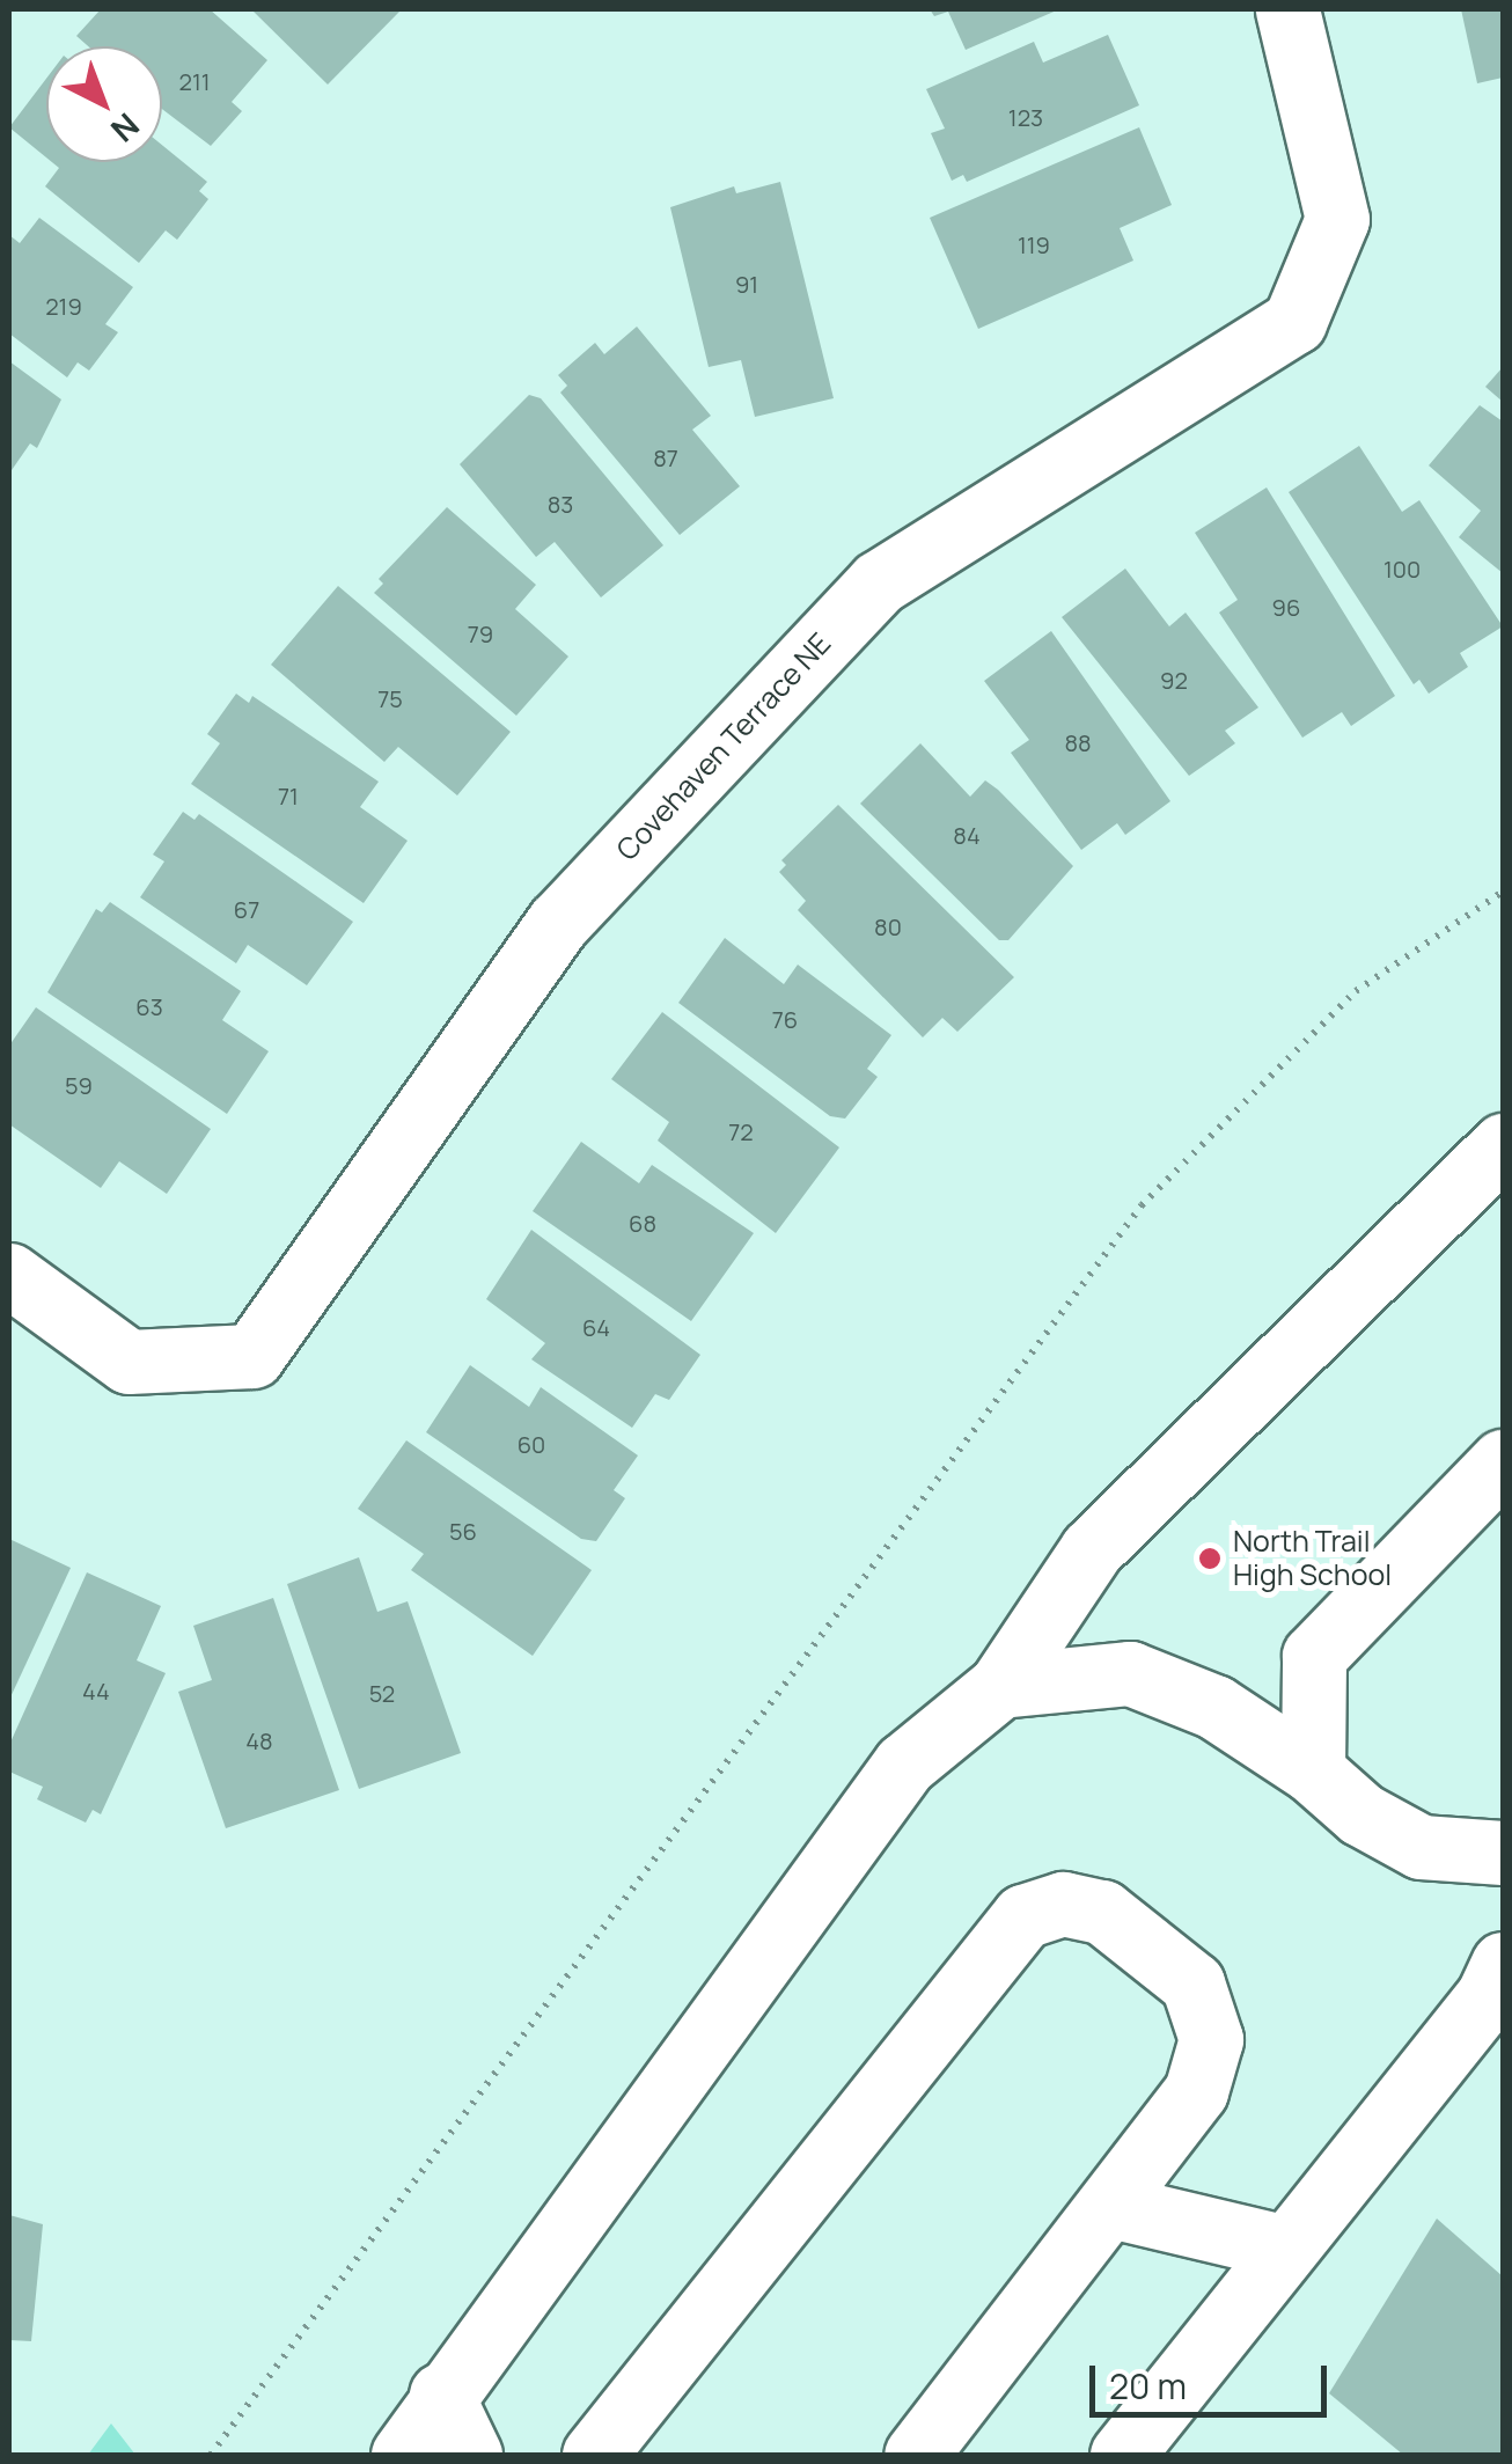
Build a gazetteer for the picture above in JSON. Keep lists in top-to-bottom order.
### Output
{
  "streets": {
    "street": ["Covehaven Terrace NE"]
  },
  "places": ["North Trail High School"],
  "house_numbers": [
    "211",
    "123",
    "119",
    "91",
    "219",
    "87",
    "83",
    "100",
    "96",
    "79",
    "92",
    "75",
    "88",
    "71",
    "84",
    "67",
    "80",
    "63",
    "76",
    "59",
    "72",
    "68",
    "64",
    "60",
    "56",
    "44",
    "52",
    "48"
  ],
  "scale_bar": "20 m",
  "north": "bottom right"
}
